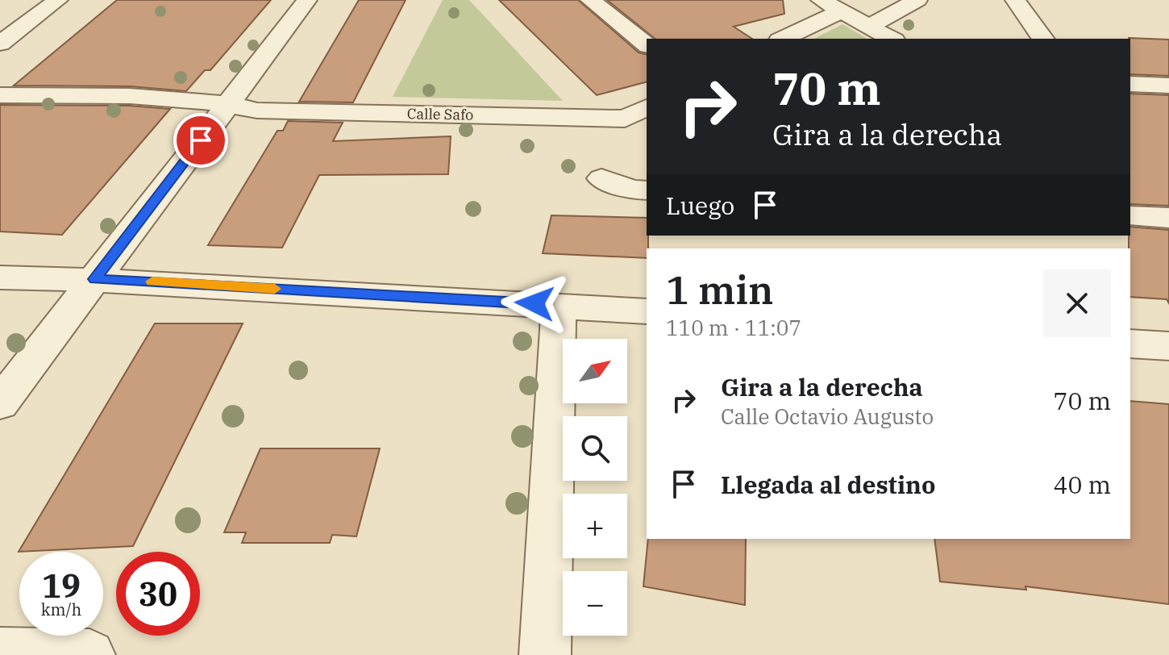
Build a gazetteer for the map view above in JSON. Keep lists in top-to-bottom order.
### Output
{
  "streets": {
    "street": ["Calle Safo"]
  },
  "north": "top right",
  "page": {
    "turn": ["70 m", "Gira a la derecha"],
    "then": "Luego",
    "heading": ["1 min", "110 m · 11:07"],
    "map_buttons": ["+", "−"],
    "list": [
      {
        "name": "Gira a la derecha",
        "note": "Calle Octavio Augusto",
        "value": "70 m"
      },
      {
        "name": "Llegada al destino",
        "value": "40 m"
      }
    ],
    "speed": "19 km/h",
    "limit": "30"
  }
}
